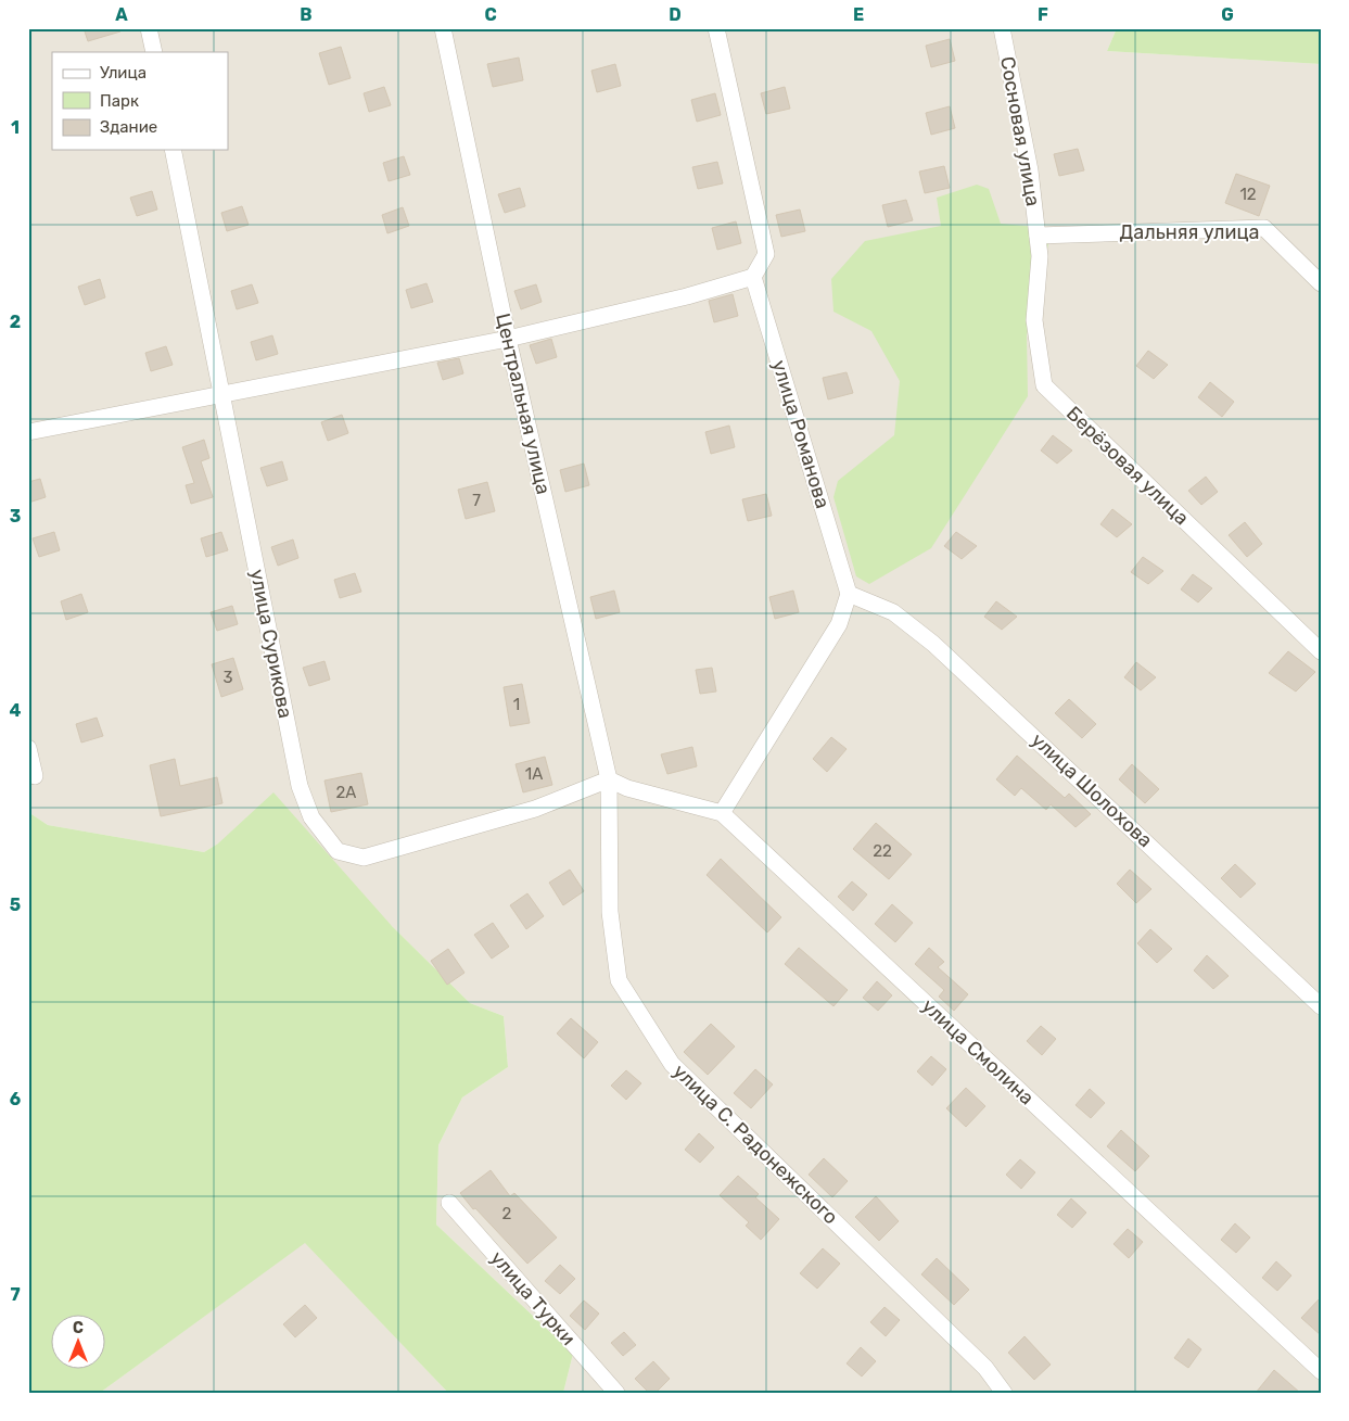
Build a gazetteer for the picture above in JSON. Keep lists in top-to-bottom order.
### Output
{
  "streets": {
    "street": [
      "Сосновая улица",
      "Дальняя улица",
      "Центральная улица",
      "улица Романова",
      "Берёзовая улица",
      "улица Сурикова",
      "улица Шолохова",
      "улица Смолина",
      "улица С. Радонежского",
      "улица Турки"
    ]
  },
  "crossings": [
    ["Сосновая улица", "Дальняя улица"],
    ["Сосновая улица", "Берёзовая улица"],
    ["Дальняя улица", "Берёзовая улица"],
    ["Центральная улица", "улица Сурикова"],
    ["Центральная улица", "улица Смолина"],
    ["Центральная улица", "улица С. Радонежского"],
    ["улица Романова", "улица Шолохова"],
    ["улица Сурикова", "улица Смолина"],
    ["улица Сурикова", "улица С. Радонежского"],
    ["улица Смолина", "улица С. Радонежского"]
  ],
  "house_numbers": [
    "12",
    "7",
    "3",
    "1",
    "1А",
    "2А",
    "22",
    "2"
  ],
  "legend": ["Улица", "Парк", "Здание"],
  "north": "top",
  "grid": {
    "columns": [
      "A",
      "B",
      "C",
      "D",
      "E",
      "F",
      "G"
    ],
    "rows": [
      "1",
      "2",
      "3",
      "4",
      "5",
      "6",
      "7"
    ]
  }
}
